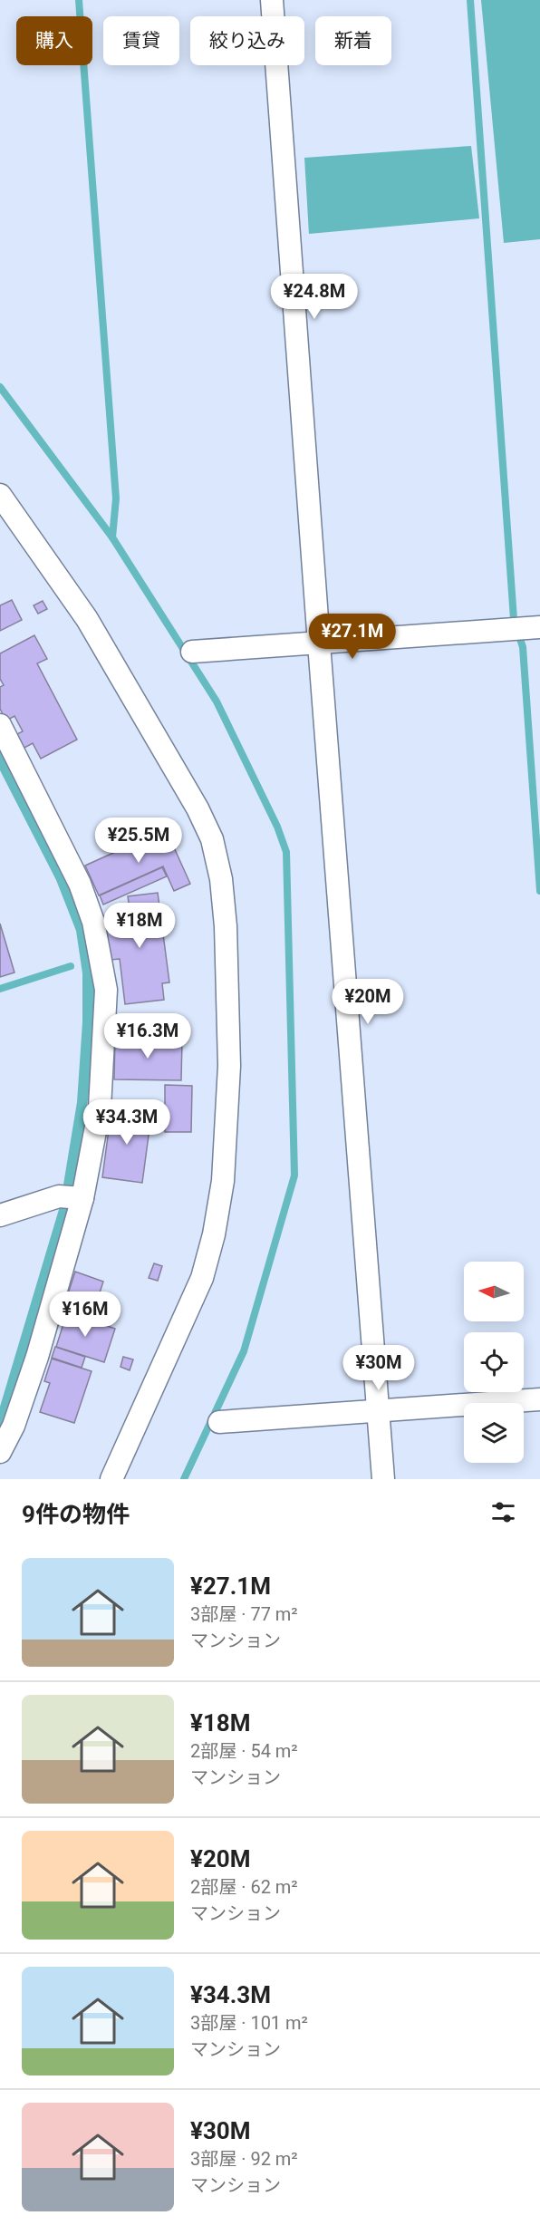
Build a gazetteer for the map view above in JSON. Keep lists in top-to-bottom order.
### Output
{
  "north": "left",
  "page": {
    "chip": [
      "購入",
      "賃貸",
      "絞り込み",
      "新着"
    ],
    "price": [
      "¥24.8M",
      "¥27.1M",
      "¥25.5M",
      "¥18M",
      "¥20M",
      "¥16.3M",
      "¥34.3M",
      "¥16M",
      "¥30M"
    ],
    "heading": "9件の物件",
    "list": [
      {
        "name": "¥27.1M",
        "note": "3部屋 · 77 m² · マンション"
      },
      {
        "name": "¥18M",
        "note": "2部屋 · 54 m² · マンション"
      },
      {
        "name": "¥20M",
        "note": "2部屋 · 62 m² · マンション"
      },
      {
        "name": "¥34.3M",
        "note": "3部屋 · 101 m² · マンション"
      },
      {
        "name": "¥30M",
        "note": "3部屋 · 92 m² · マンション"
      }
    ]
  }
}
